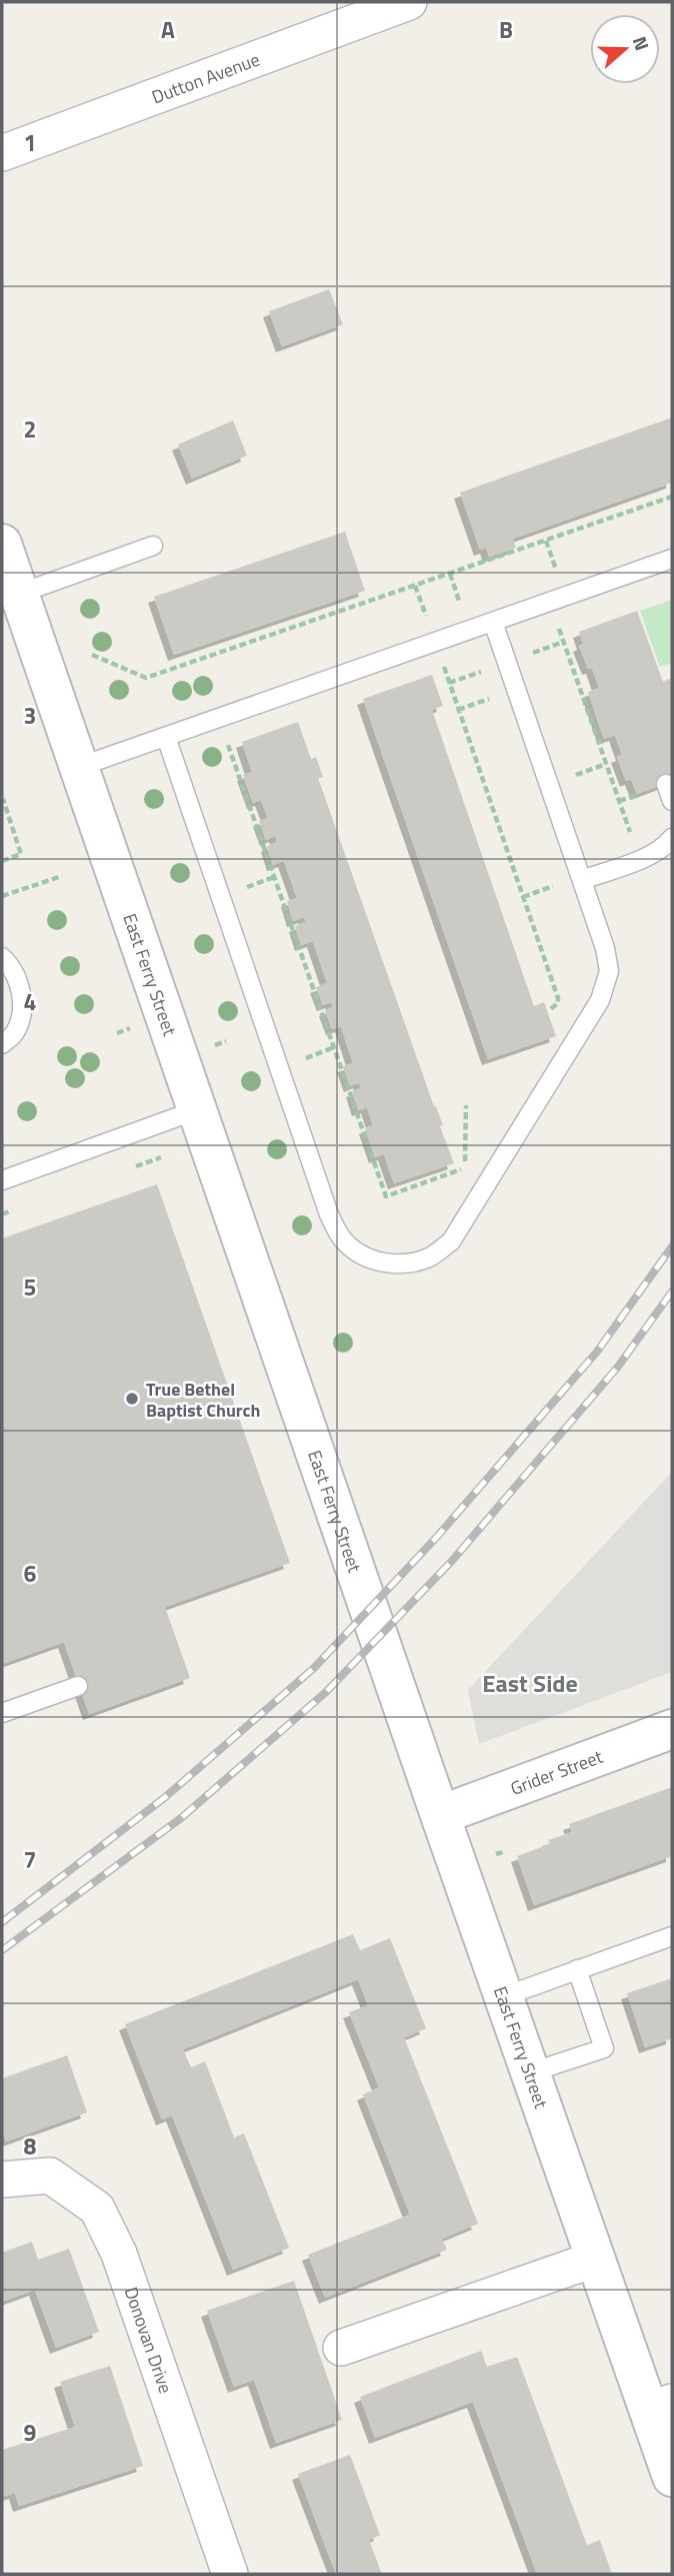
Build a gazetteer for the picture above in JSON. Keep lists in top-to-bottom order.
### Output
{
  "streets": {
    "street": [
      "Dutton Avenue",
      "East Ferry Street",
      "Grider Street",
      "Donovan Drive"
    ]
  },
  "crossings": [
    ["East Ferry Street", "Grider Street"]
  ],
  "districts": ["East Side"],
  "places": ["True Bethel Baptist Church"],
  "north": "right",
  "grid": {
    "columns": ["A", "B"],
    "rows": [
      "1",
      "2",
      "3",
      "4",
      "5",
      "6",
      "7",
      "8",
      "9"
    ]
  }
}
